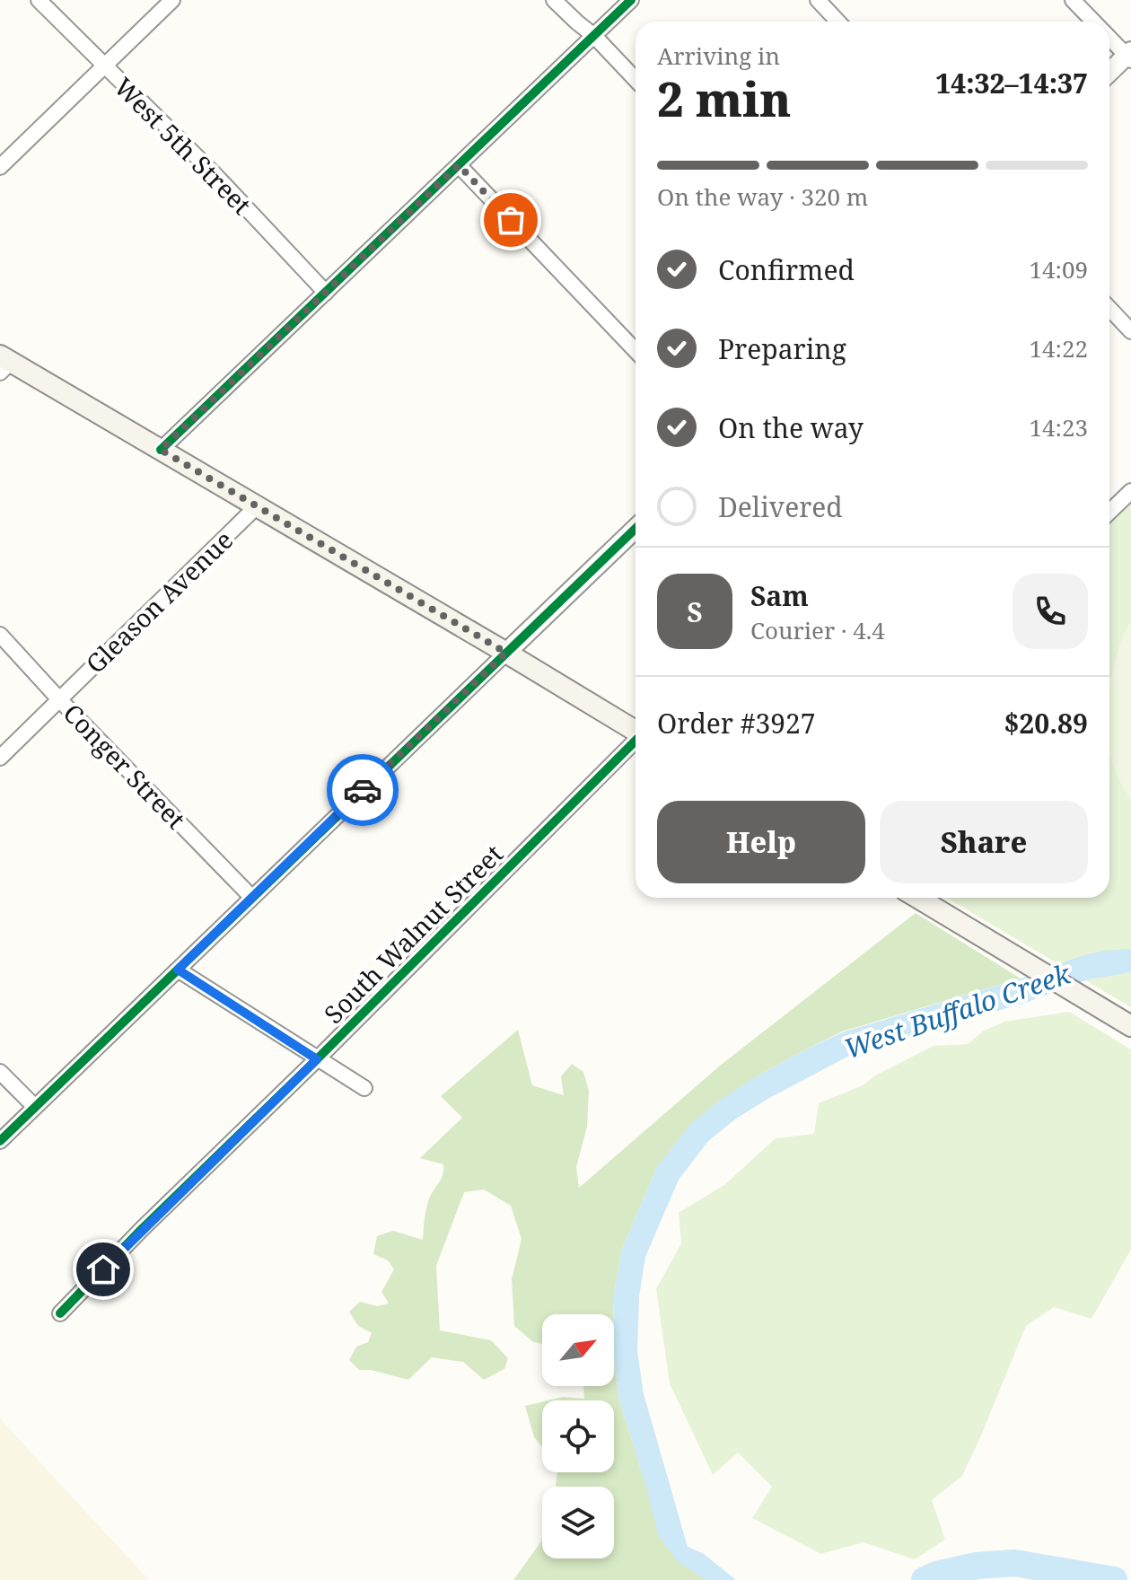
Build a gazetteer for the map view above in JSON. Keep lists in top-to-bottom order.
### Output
{
  "streets": {
    "street": [
      "West 5th Street",
      "Gleason Avenue",
      "Conger Street",
      "South Walnut Street"
    ]
  },
  "crossings": [
    ["Gleason Avenue", "Conger Street"]
  ],
  "water": ["West Buffalo Creek"],
  "north": "top right",
  "page": {
    "heading": ["2 min", "Arriving in", "14:32–14:37"],
    "panel": [
      "Sam",
      "Courier · 4.4",
      "Order #3927",
      "$20.89"
    ],
    "bar": "On the way · 320 m",
    "list": [
      ["Confirmed", "14:09"],
      ["Preparing", "14:22"],
      ["On the way", "14:23"],
      "Delivered"
    ],
    "round": "S",
    "buttons": ["Help", "Share"]
  }
}
